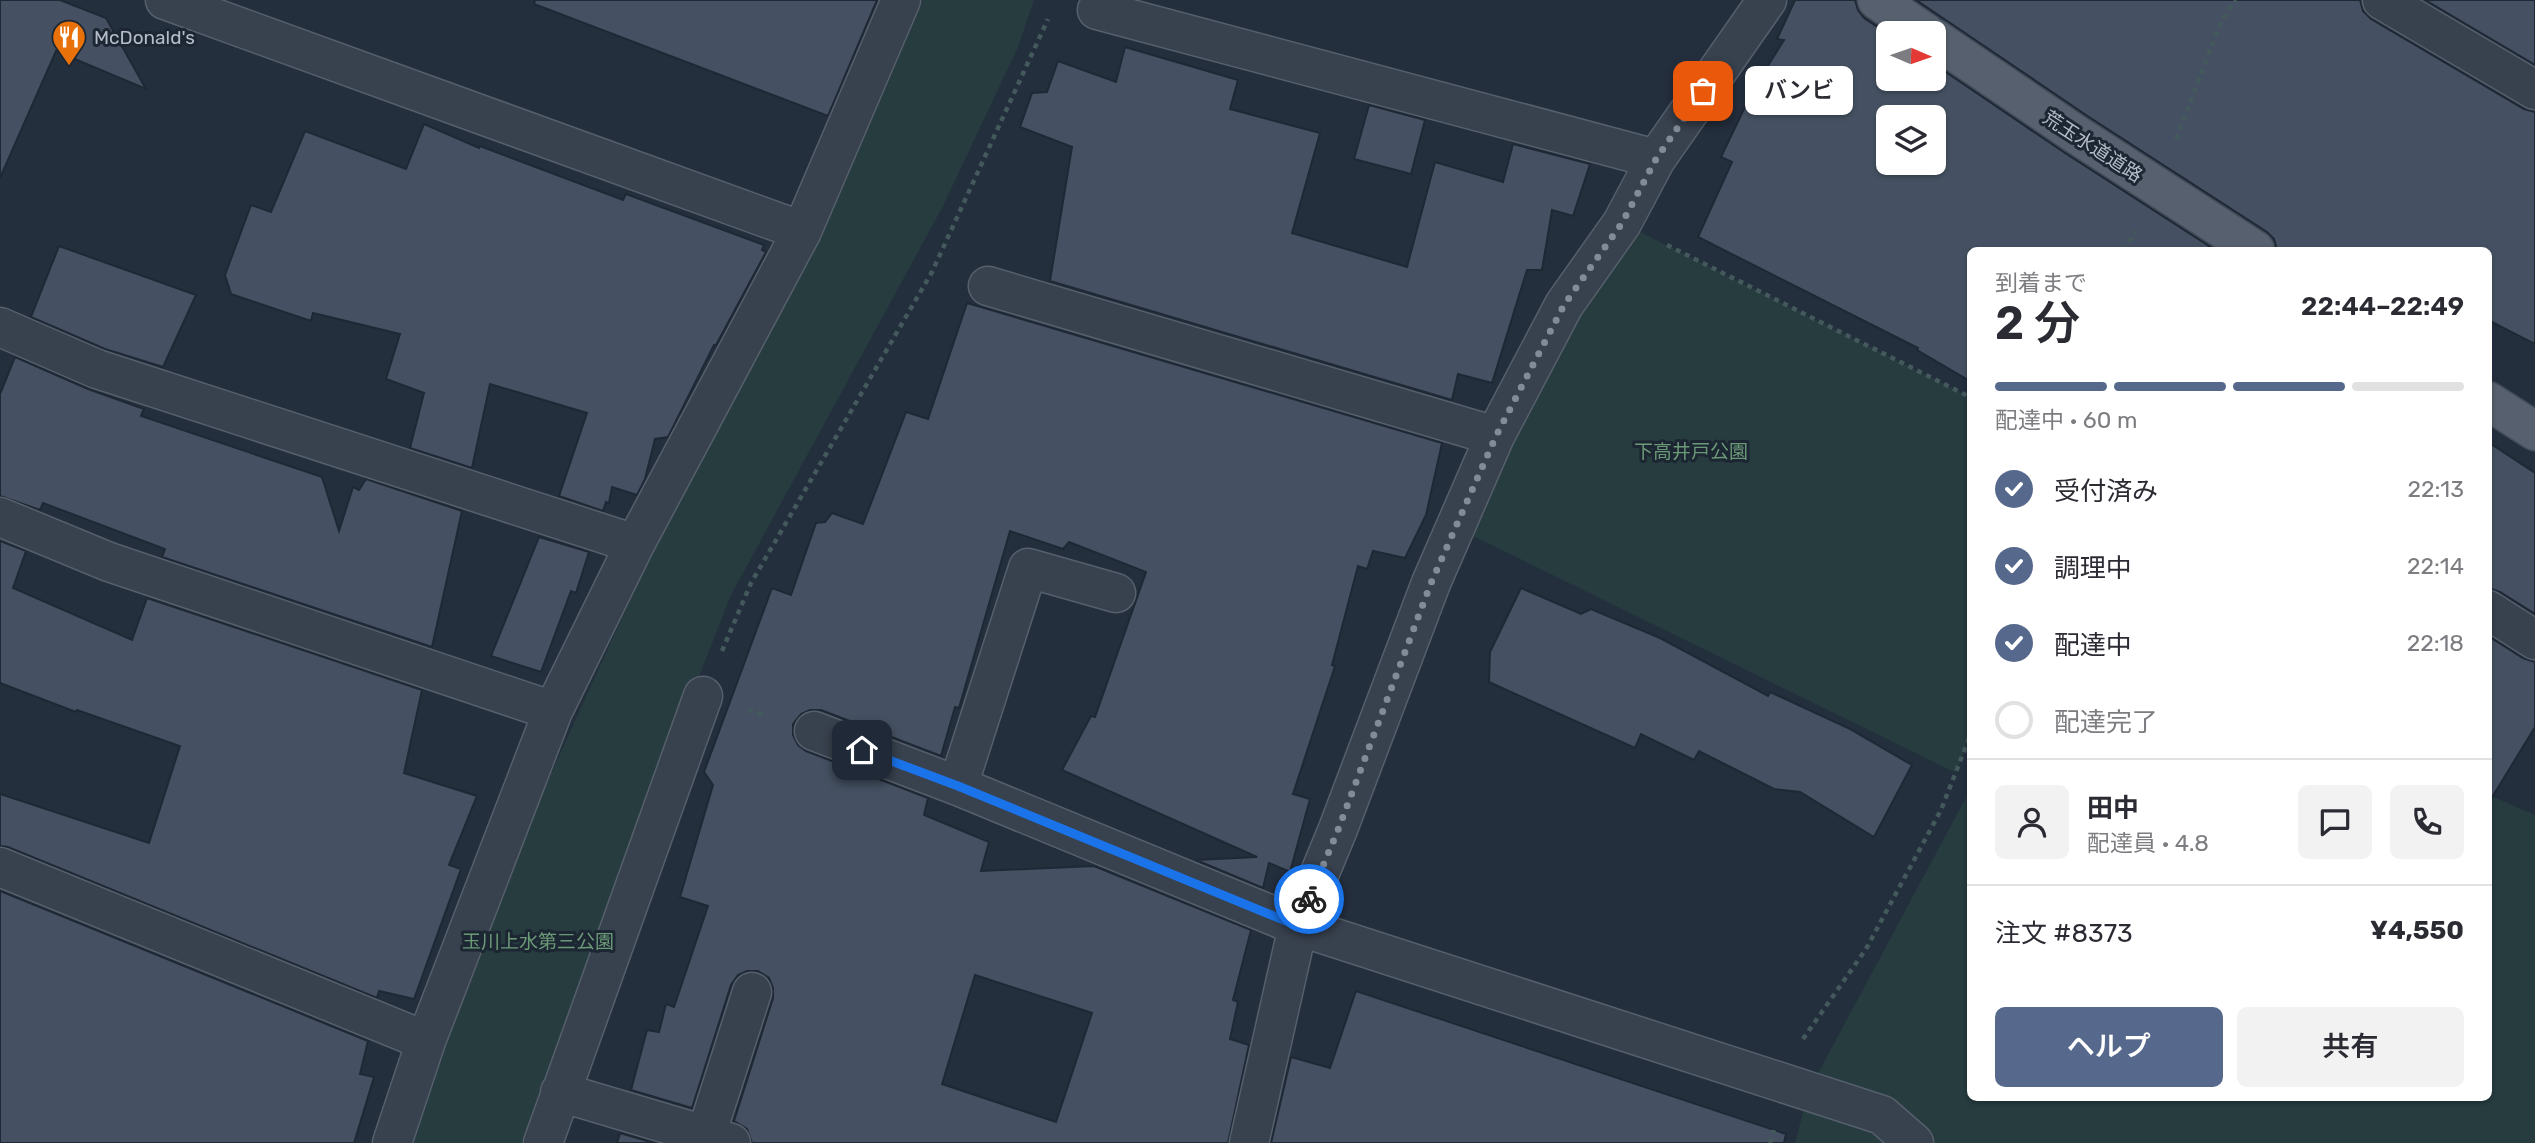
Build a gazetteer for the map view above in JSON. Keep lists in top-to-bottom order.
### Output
{
  "streets": {
    "main road": ["荒玉水道道路"]
  },
  "parks": ["下高井戸公園", "玉川上水第三公園"],
  "places": {
    "restaurant": ["McDonald's"],
    "other": ["バンビ"]
  },
  "north": "right",
  "page": {
    "bubble": "バンビ",
    "heading": ["2 分", "到着まで", "22:44–22:49"],
    "panel": [
      "田中",
      "配達員 · 4.8",
      "注文 #8373",
      "¥4,550"
    ],
    "bar": "配達中 · 60 m",
    "list": [
      ["受付済み", "22:13"],
      ["調理中", "22:14"],
      ["配達中", "22:18"],
      "配達完了"
    ],
    "buttons": ["ヘルプ", "共有"]
  }
}
